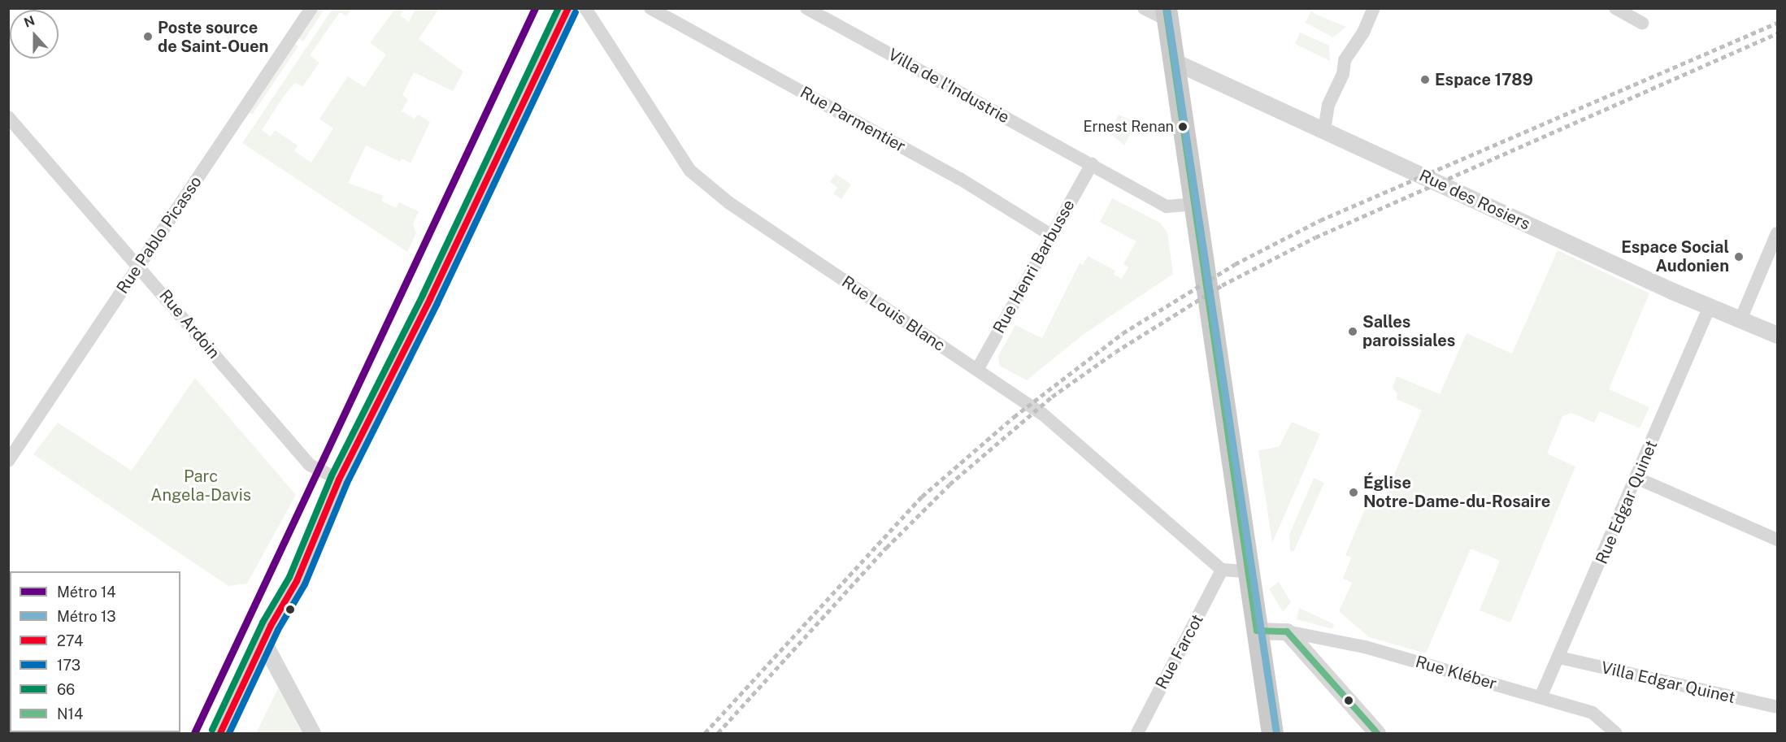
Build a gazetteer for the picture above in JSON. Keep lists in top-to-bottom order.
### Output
{
  "streets": {
    "street": [
      "Villa de l'Industrie",
      "Rue Parmentier",
      "Rue des Rosiers",
      "Rue Pablo Picasso",
      "Rue Henri Barbusse",
      "Rue Louis Blanc",
      "Rue Ardoin",
      "Rue Edgar Quinet",
      "Rue Farcot",
      "Rue Kléber",
      "Villa Edgar Quinet"
    ]
  },
  "crossings": [
    ["Villa de l'Industrie", "Rue Henri Barbusse"],
    ["Rue Parmentier", "Rue Henri Barbusse"],
    ["Rue des Rosiers", "Rue Edgar Quinet"],
    ["Rue Pablo Picasso", "Rue Ardoin"],
    ["Rue Henri Barbusse", "Rue Louis Blanc"],
    ["Rue Louis Blanc", "Rue Farcot"],
    ["Rue Edgar Quinet", "Rue Kléber"],
    ["Rue Edgar Quinet", "Villa Edgar Quinet"]
  ],
  "parks": ["Parc Angela-Davis"],
  "places": [
    "Poste source de Saint-Ouen",
    "Espace 1789",
    "Ernest Renan",
    "Espace Social Audonien",
    "Salles paroissiales",
    "Église Notre-Dame-du-Rosaire"
  ],
  "lines": [
    "metro line 14",
    "metro line 13",
    "transit line 274",
    "transit line 66",
    "transit line N14",
    "transit line 173"
  ],
  "legend": [
    "Métro 14",
    "Métro 13",
    "274",
    "173",
    "66",
    "N14"
  ],
  "north": "top"
}
